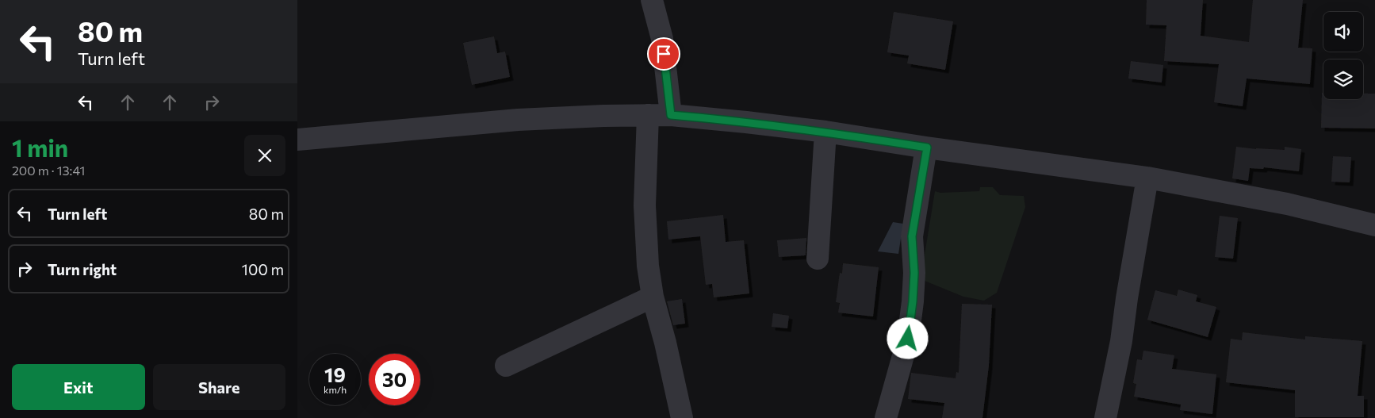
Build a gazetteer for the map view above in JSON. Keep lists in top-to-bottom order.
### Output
{
  "page": {
    "turn": ["80 m", "Turn left"],
    "heading": ["1 min", "200 m · 13:41"],
    "list": [
      {
        "name": "Turn left",
        "value": "80 m"
      },
      {
        "name": "Turn right",
        "value": "100 m"
      }
    ],
    "speed": "19 km/h",
    "limit": "30",
    "buttons": ["Exit", "Share"]
  }
}
